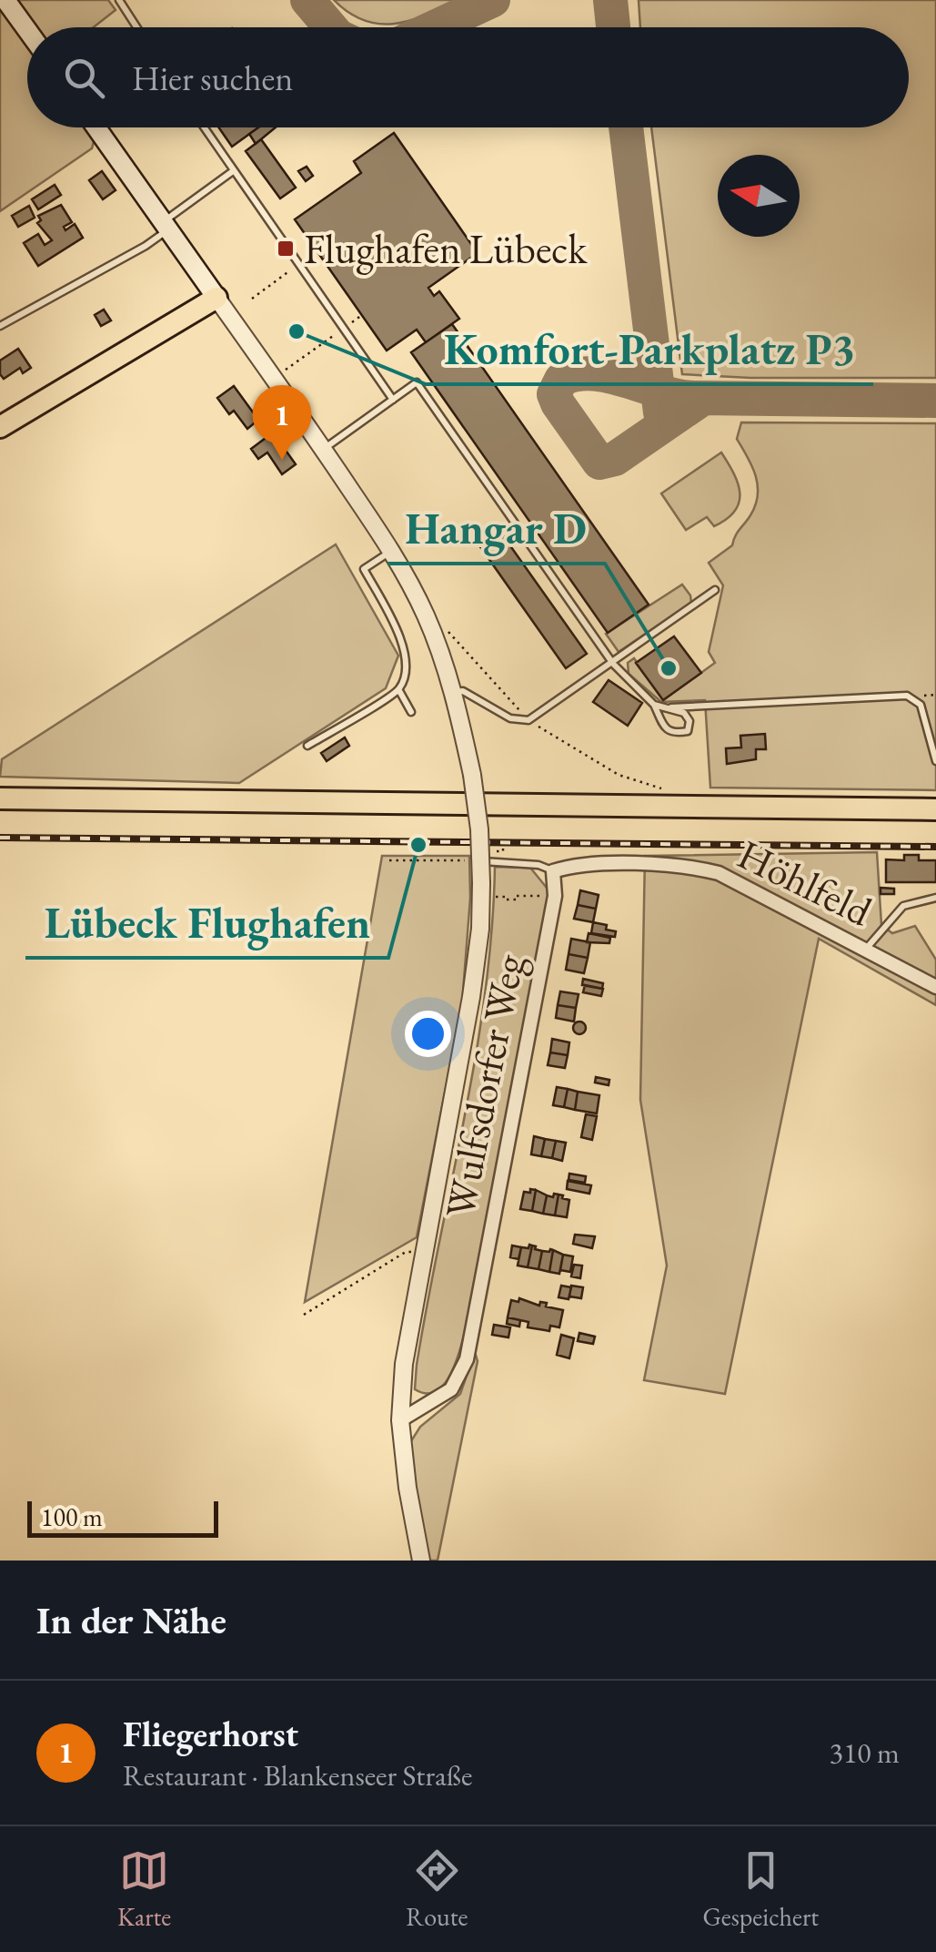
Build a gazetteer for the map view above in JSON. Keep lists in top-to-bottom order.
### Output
{
  "streets": {
    "street": ["Höhlfeld", "Wulfsdorfer Weg"]
  },
  "crossings": [
    ["Höhlfeld", "Wulfsdorfer Weg"]
  ],
  "places": {
    "transit": ["Flughafen Lübeck"],
    "other": ["Komfort-Parkplatz P3", "Hangar D", "Lübeck Flughafen"]
  },
  "scale_bar": "100 m",
  "north": "left",
  "page": {
    "search": "Hier suchen",
    "pins": "1",
    "scale": "100 m",
    "heading": "In der Nähe",
    "list": [
      {
        "mark": "1",
        "name": "Fliegerhorst",
        "note": "Restaurant · Blankenseer Straße",
        "value": "310 m"
      }
    ],
    "nav": ["Karte", "Route", "Gespeichert"]
  }
}
